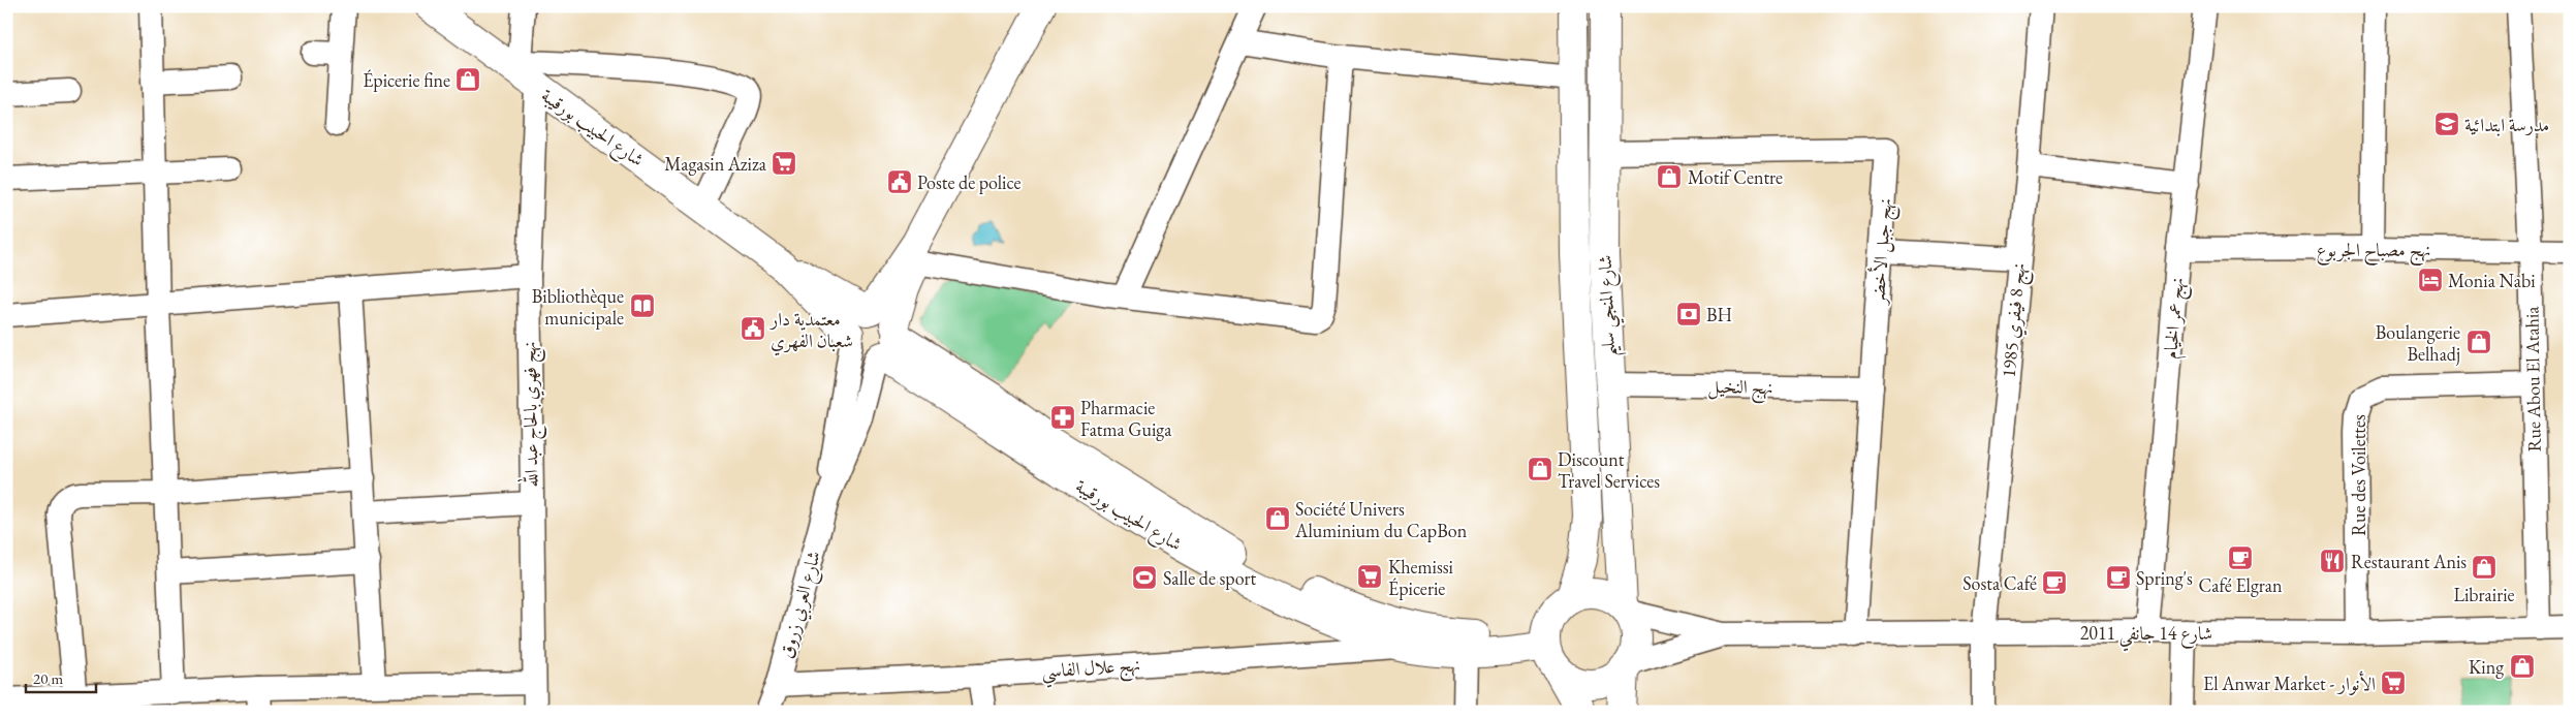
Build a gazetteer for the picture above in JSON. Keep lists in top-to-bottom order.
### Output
{
  "streets": {
    "main road": ["شارع الحبيب بورقيبة", "شارع المنجي سليم"],
    "street": [
      "نهج مصباح الجربوع",
      "نهج جبل الأخضر",
      "نهج عمر الخيام",
      "نهج 8 فيفري 1985",
      "Rue Abou El Atahia",
      "نهج النخيل",
      "نهج فهري بالحاج عبد الله",
      "Rue des Voilettes",
      "شارع العربي زروق",
      "شارع 14 جانفي 2011",
      "نهج علال الفاسي"
    ]
  },
  "crossings": [
    ["شارع الحبيب بورقيبة", "شارع المنجي سليم"],
    ["شارع الحبيب بورقيبة", "نهج فهري بالحاج عبد الله"],
    ["شارع الحبيب بورقيبة", "شارع العربي زروق"],
    ["شارع الحبيب بورقيبة", "نهج علال الفاسي"],
    ["نهج مصباح الجربوع", "نهج عمر الخيام"],
    ["نهج مصباح الجربوع", "Rue Abou El Atahia"],
    ["نهج جبل الأخضر", "شارع المنجي سليم"],
    ["نهج جبل الأخضر", "نهج النخيل"],
    ["نهج جبل الأخضر", "شارع 14 جانفي 2011"],
    ["شارع المنجي سليم", "نهج النخيل"],
    ["نهج عمر الخيام", "شارع 14 جانفي 2011"],
    ["نهج 8 فيفري 1985", "شارع 14 جانفي 2011"],
    ["Rue Abou El Atahia", "Rue des Voilettes"],
    ["Rue Abou El Atahia", "شارع 14 جانفي 2011"],
    ["Rue des Voilettes", "شارع 14 جانفي 2011"],
    ["شارع العربي زروق", "نهج علال الفاسي"]
  ],
  "places": {
    "shop": [
      "Épicerie fine",
      "Motif Centre",
      "Boulangerie Belhadj",
      "Discount Travel Services",
      "Société Univers Aluminium du CapBon",
      "Librairie",
      "King"
    ],
    "school or university": ["مدرسة ابتدائية"],
    "supermarket": ["Magasin Aziza", "Khemissi Épicerie", "El Anwar Market - الأنوار"],
    "public building": ["Poste de police", "معتمدية دار شعبان الفهري"],
    "hotel": ["Monia Nabi"],
    "library": ["Bibliothèque municipale"],
    "bank": ["BH"],
    "pharmacy": ["Pharmacie Fatma Guiga"],
    "cafe": ["Café Elgran", "Spring's", "Sosta Café"],
    "restaurant": ["Restaurant Anis"],
    "sports": ["Salle de sport"]
  },
  "scale_bar": "20 m"
}
